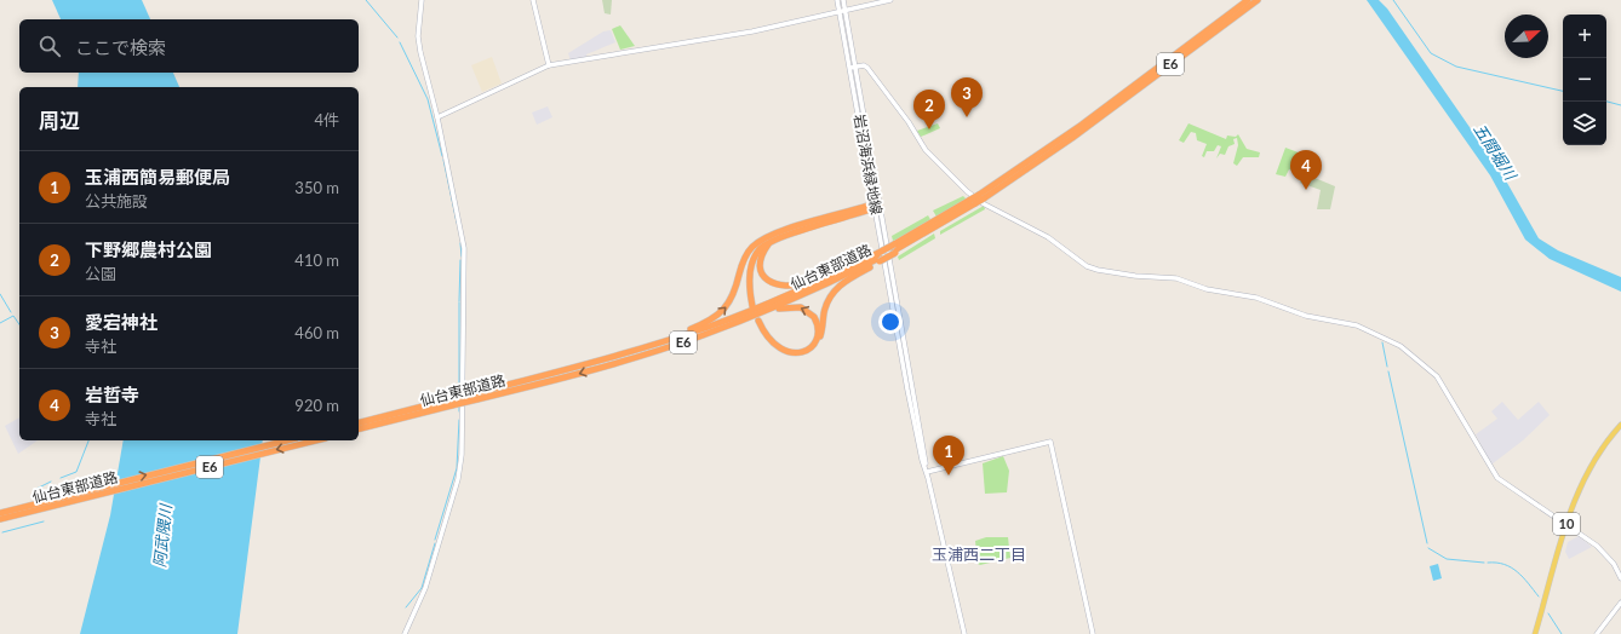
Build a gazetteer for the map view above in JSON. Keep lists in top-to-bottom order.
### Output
{
  "streets": {
    "highway": ["E6", "仙台東部道路"],
    "main road": ["10"],
    "street": ["岩沼海浜緑地線"]
  },
  "districts": ["玉浦西二丁目"],
  "water": ["五間堀川", "阿武隈川"],
  "north": "top right",
  "page": {
    "map_buttons": ["+", "−"],
    "search": "ここで検索",
    "pins": [
      "3",
      "2",
      "4",
      "1"
    ],
    "heading": ["周辺", "4件"],
    "list": [
      {
        "mark": "1",
        "name": "玉浦西簡易郵便局",
        "note": "公共施設",
        "value": "350 m"
      },
      {
        "mark": "2",
        "name": "下野郷農村公園",
        "note": "公園",
        "value": "410 m"
      },
      {
        "mark": "3",
        "name": "愛宕神社",
        "note": "寺社",
        "value": "460 m"
      },
      {
        "mark": "4",
        "name": "岩哲寺",
        "note": "寺社",
        "value": "920 m"
      }
    ]
  }
}
